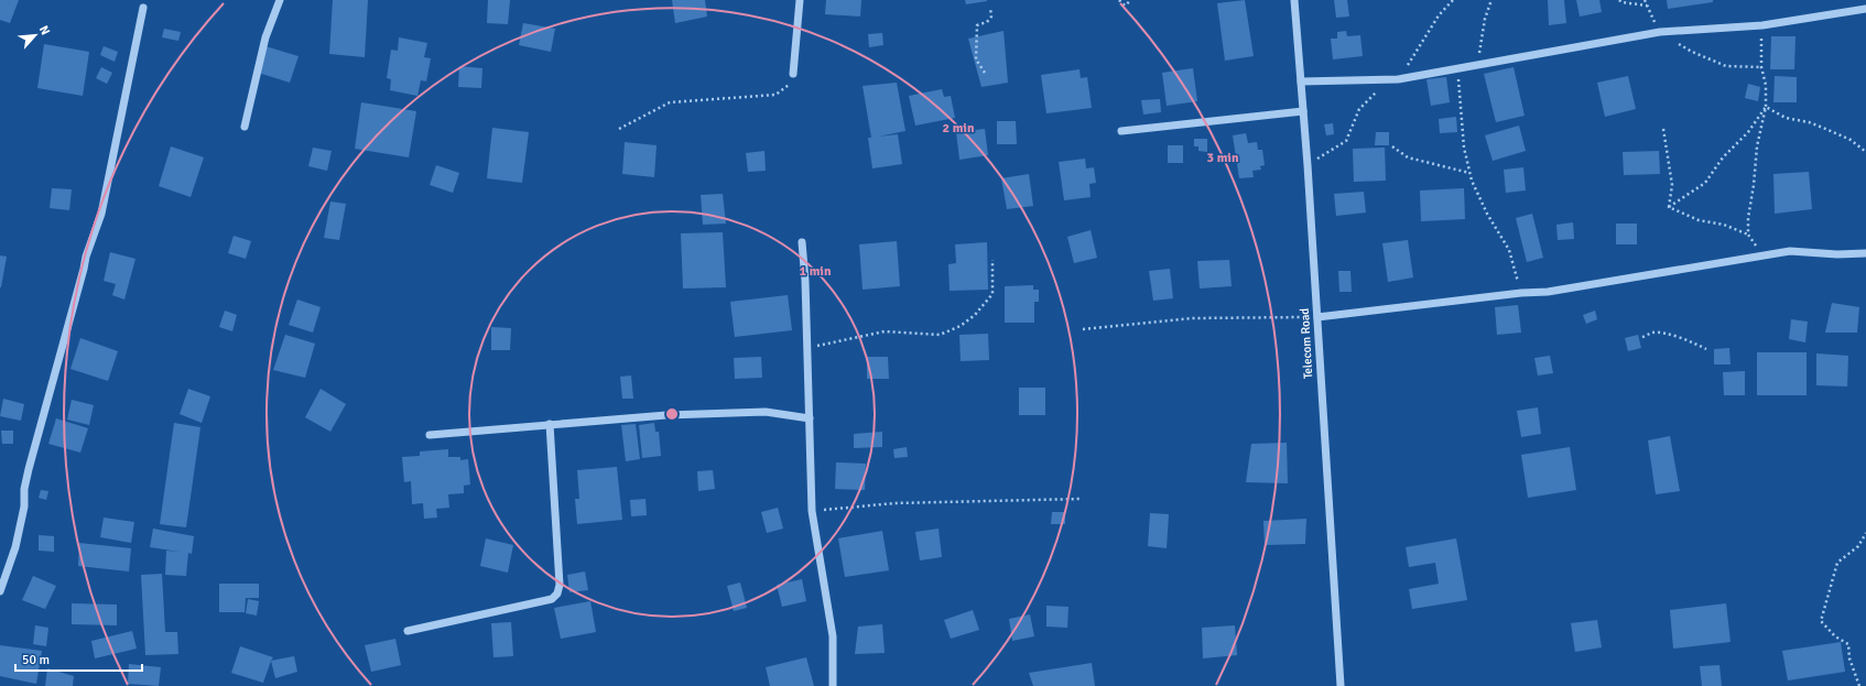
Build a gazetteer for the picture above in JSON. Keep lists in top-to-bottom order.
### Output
{
  "streets": {
    "street": ["Telecom Road"]
  },
  "scale_bar": "50 m",
  "north": "top right",
  "rings": ["2 min", "3 min", "1 min"]
}
